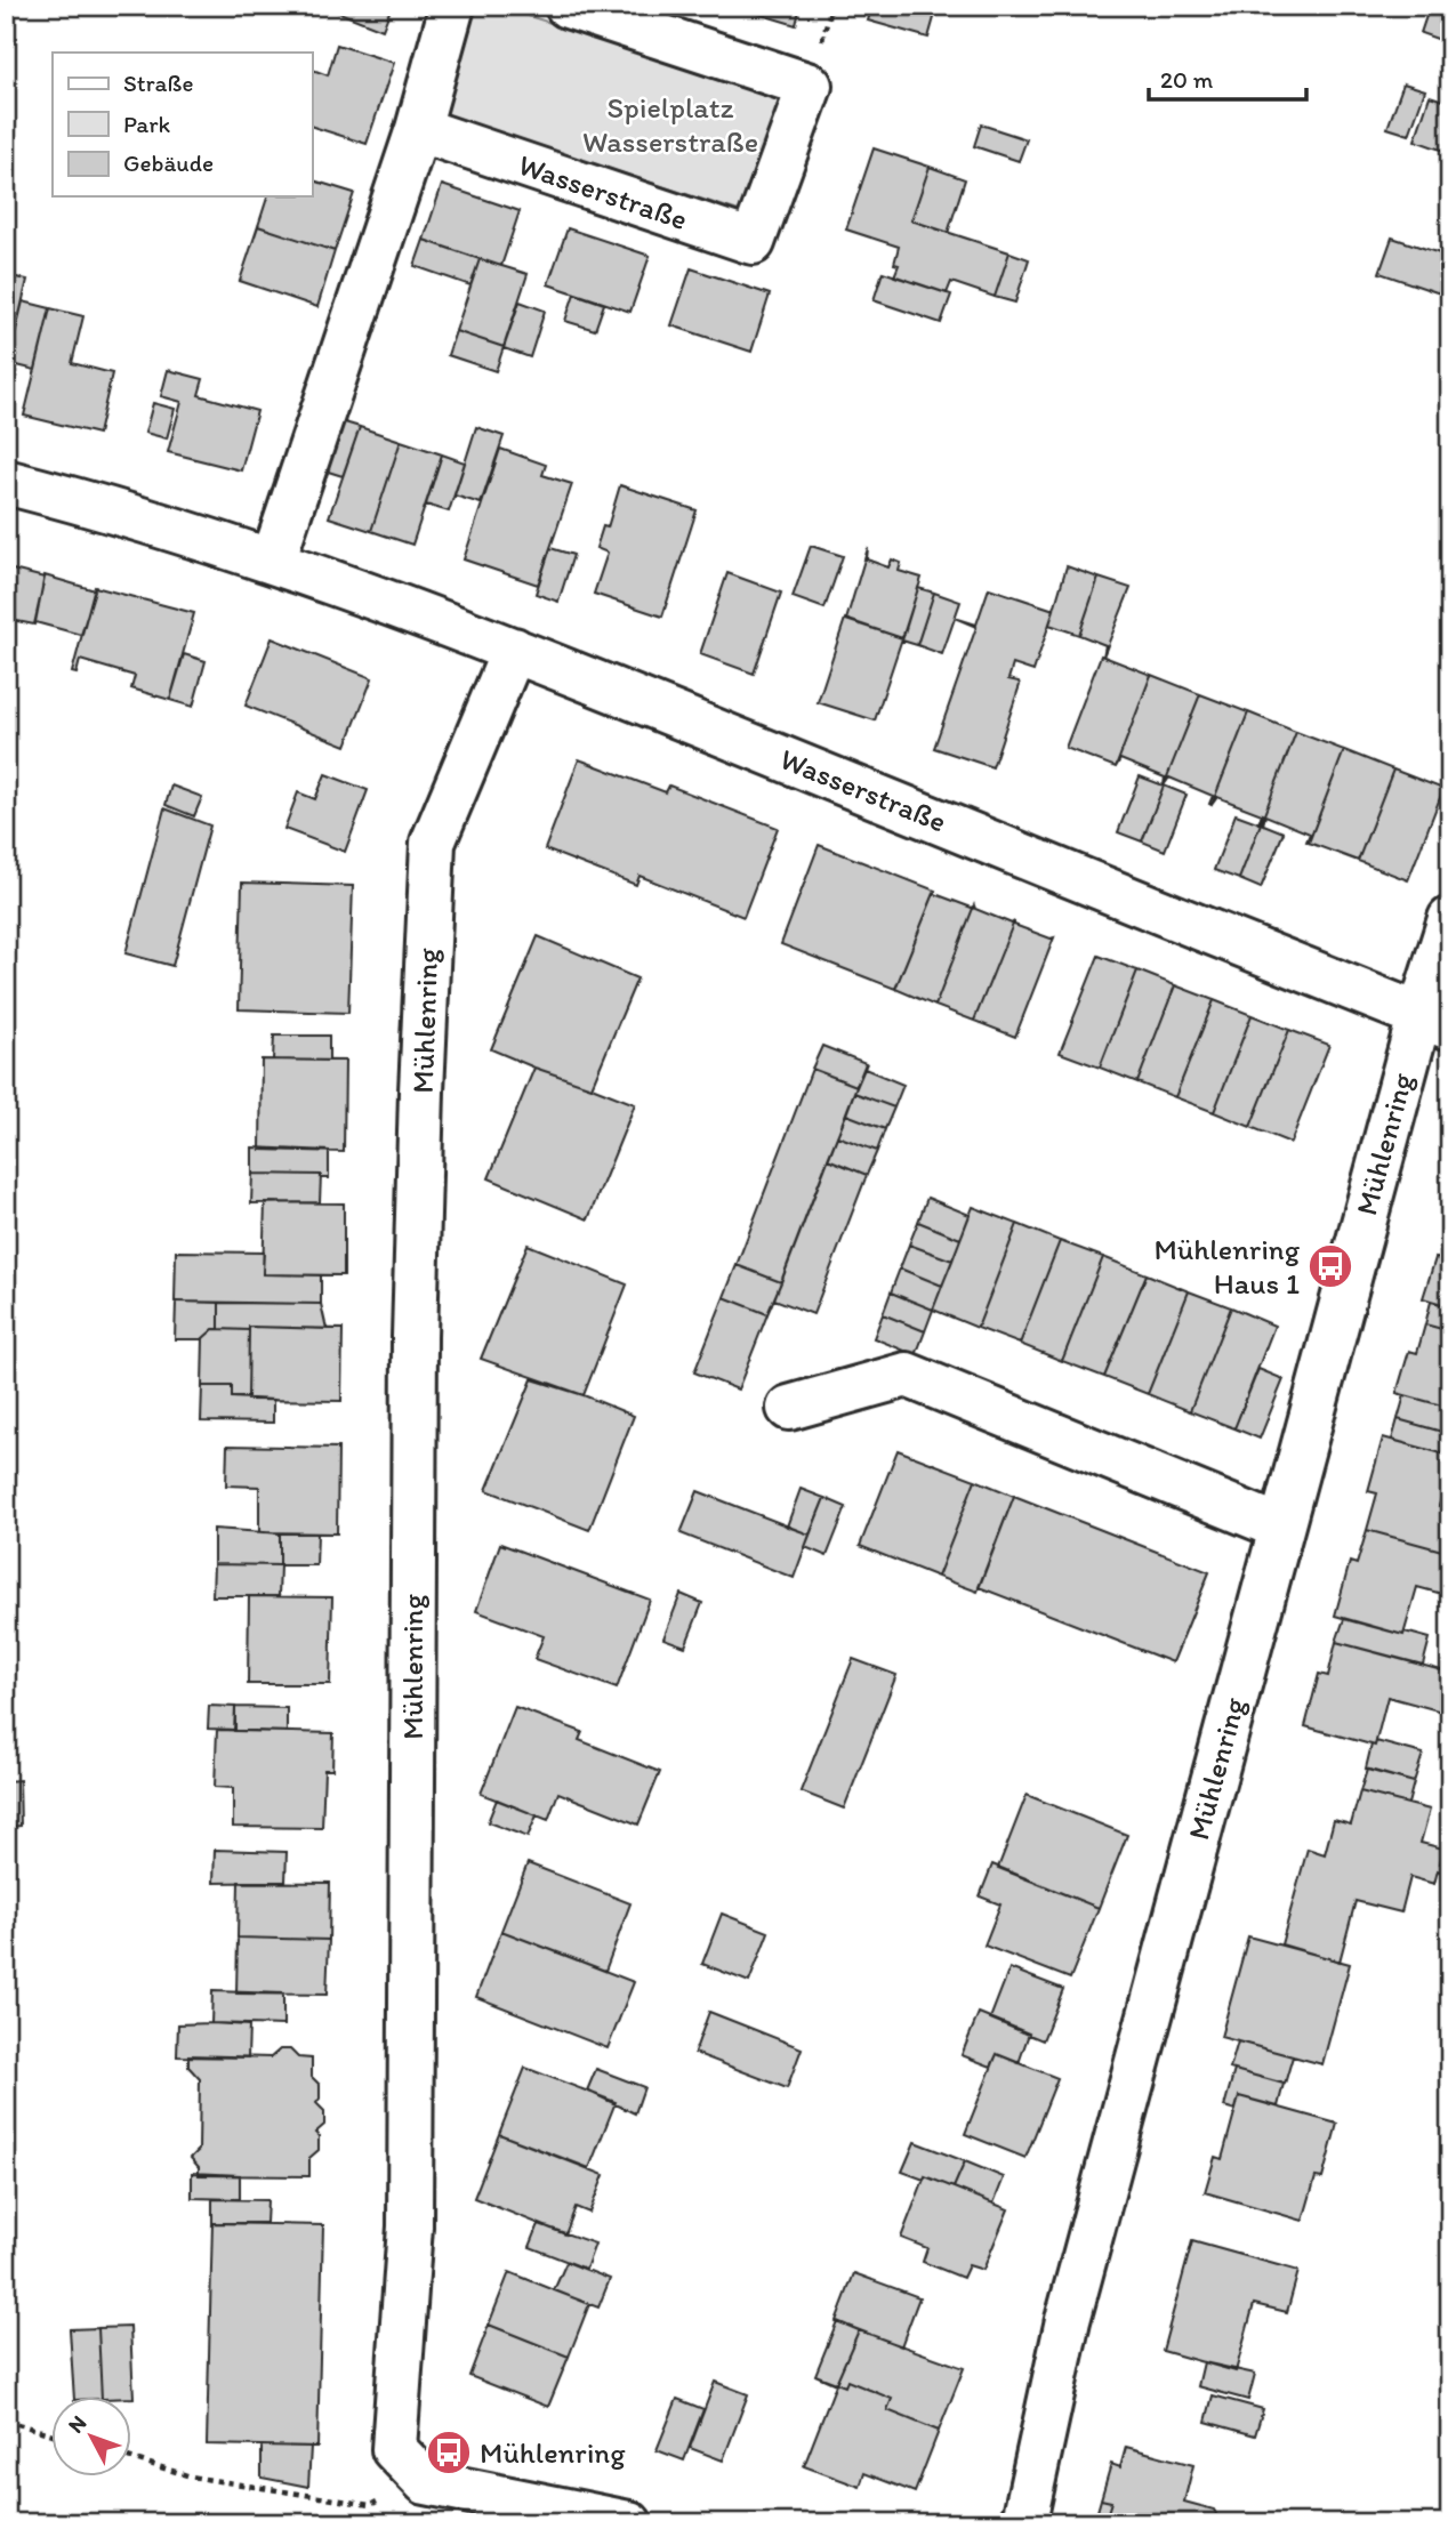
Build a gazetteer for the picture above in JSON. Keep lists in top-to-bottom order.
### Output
{
  "streets": {
    "street": ["Wasserstraße", "Mühlenring"]
  },
  "crossings": [
    ["Wasserstraße", "Mühlenring"]
  ],
  "parks": ["Spielplatz Wasserstraße"],
  "places": {
    "bus stop": ["Mühlenring Haus 1", "Mühlenring"]
  },
  "legend": ["Straße", "Park", "Gebäude"],
  "scale_bar": "20 m",
  "north": "top left"
}
